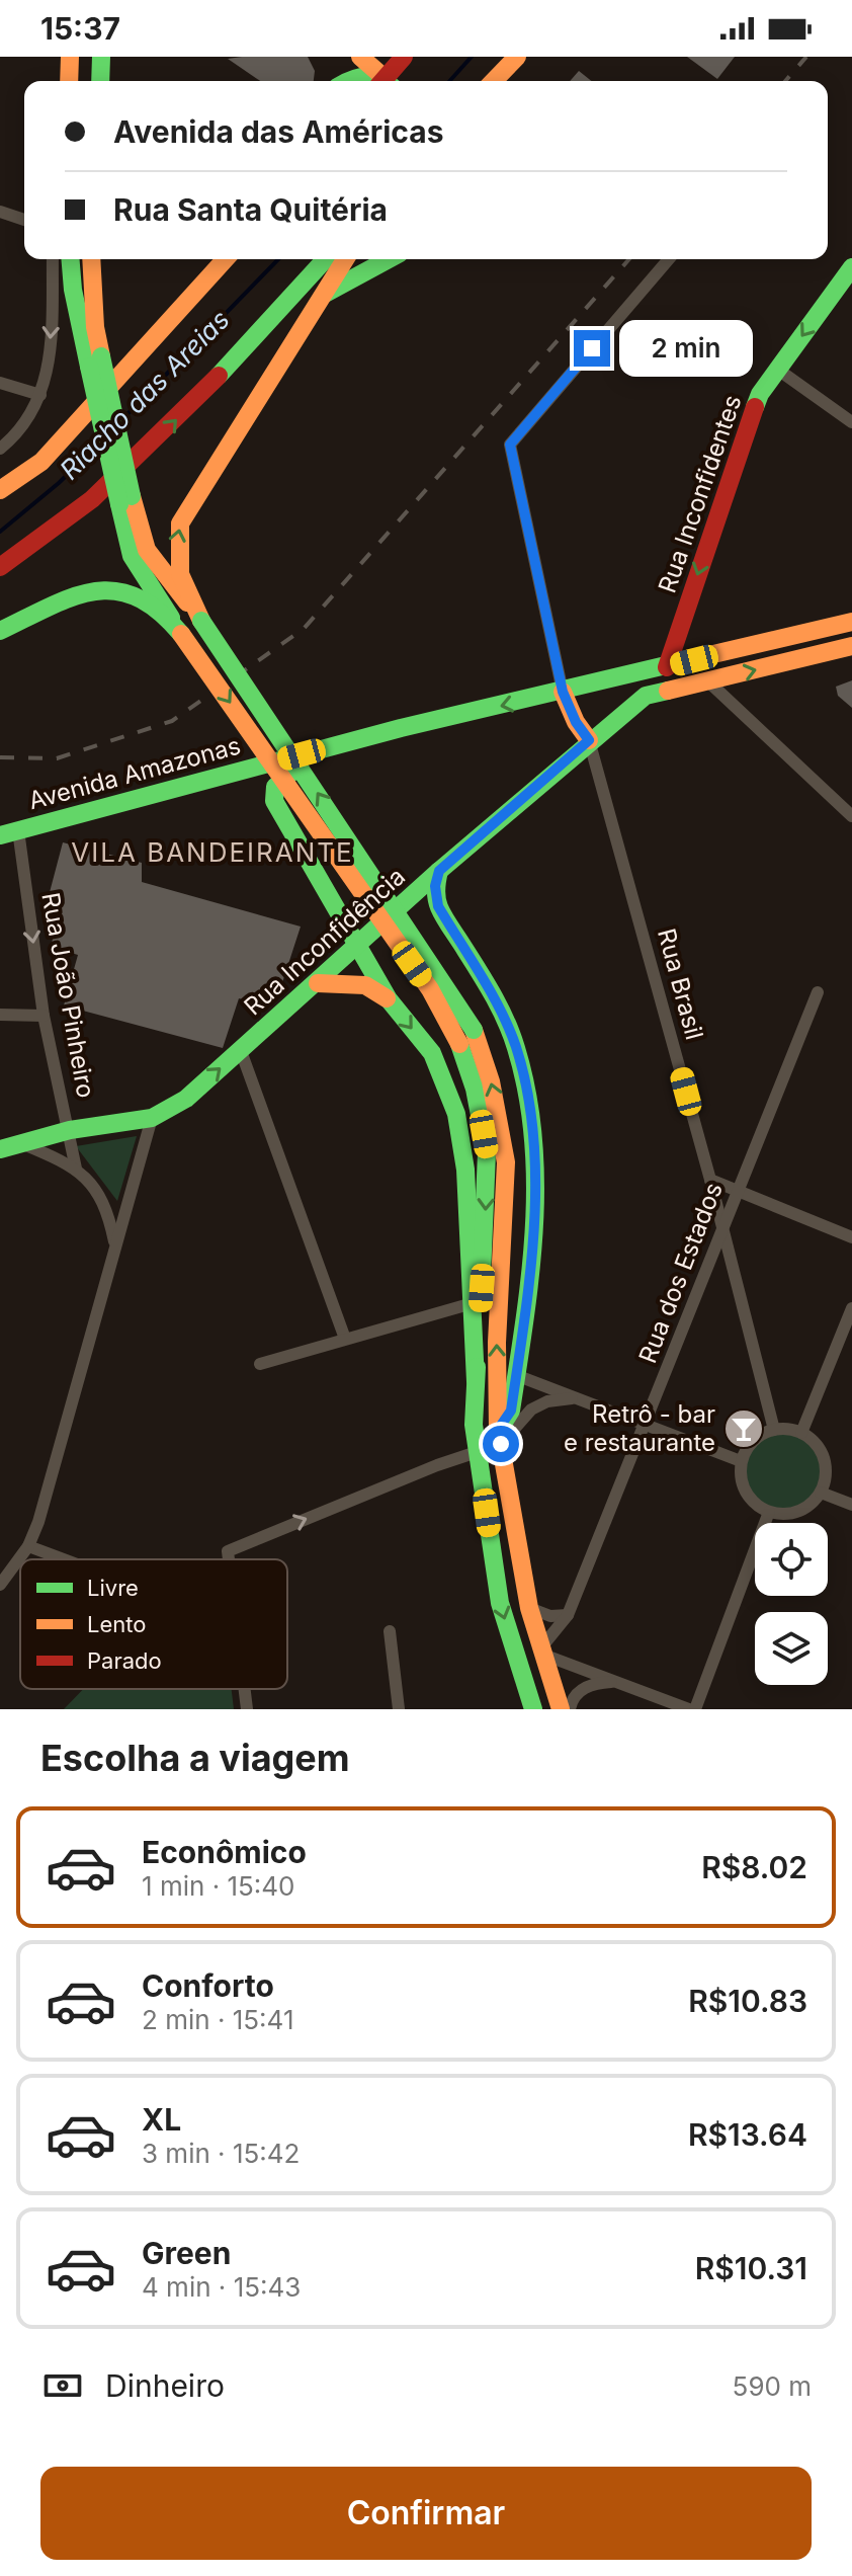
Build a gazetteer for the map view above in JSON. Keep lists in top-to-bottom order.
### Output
{
  "streets": {
    "main road": ["Rua Inconfidentes", "Avenida Amazonas", "Rua Inconfidência"],
    "street": ["Rua Brasil", "Rua João Pinheiro", "Rua dos Estados"]
  },
  "crossings": [
    ["Rua Inconfidentes", "Avenida Amazonas"],
    ["Avenida Amazonas", "Rua João Pinheiro"],
    ["Rua Inconfidência", "Rua Brasil"],
    ["Rua Inconfidência", "Rua João Pinheiro"],
    ["Rua Brasil", "Rua dos Estados"]
  ],
  "one_way": ["Rua Inconfidentes", "Rua João Pinheiro"],
  "districts": ["VILA BANDEIRANTE"],
  "water": ["Riacho das Areias"],
  "places": {
    "bar": ["Retrô - bar e restaurante"]
  },
  "legend": ["Livre", "Lento", "Parado"],
  "page": {
    "status": "15:37",
    "banner": ["Avenida das Américas", "Rua Santa Quitéria"],
    "bubble": "2 min",
    "heading": "Escolha a viagem",
    "list": [
      {
        "name": "Econômico",
        "note": "1 min · 15:40",
        "value": "R$8.02"
      },
      {
        "name": "Conforto",
        "note": "2 min · 15:41",
        "value": "R$10.83"
      },
      {
        "name": "XL",
        "note": "3 min · 15:42",
        "value": "R$13.64"
      },
      {
        "name": "Green",
        "note": "4 min · 15:43",
        "value": "R$10.31"
      }
    ],
    "pay": ["Dinheiro", "590 m"],
    "buttons": "Confirmar"
  }
}
